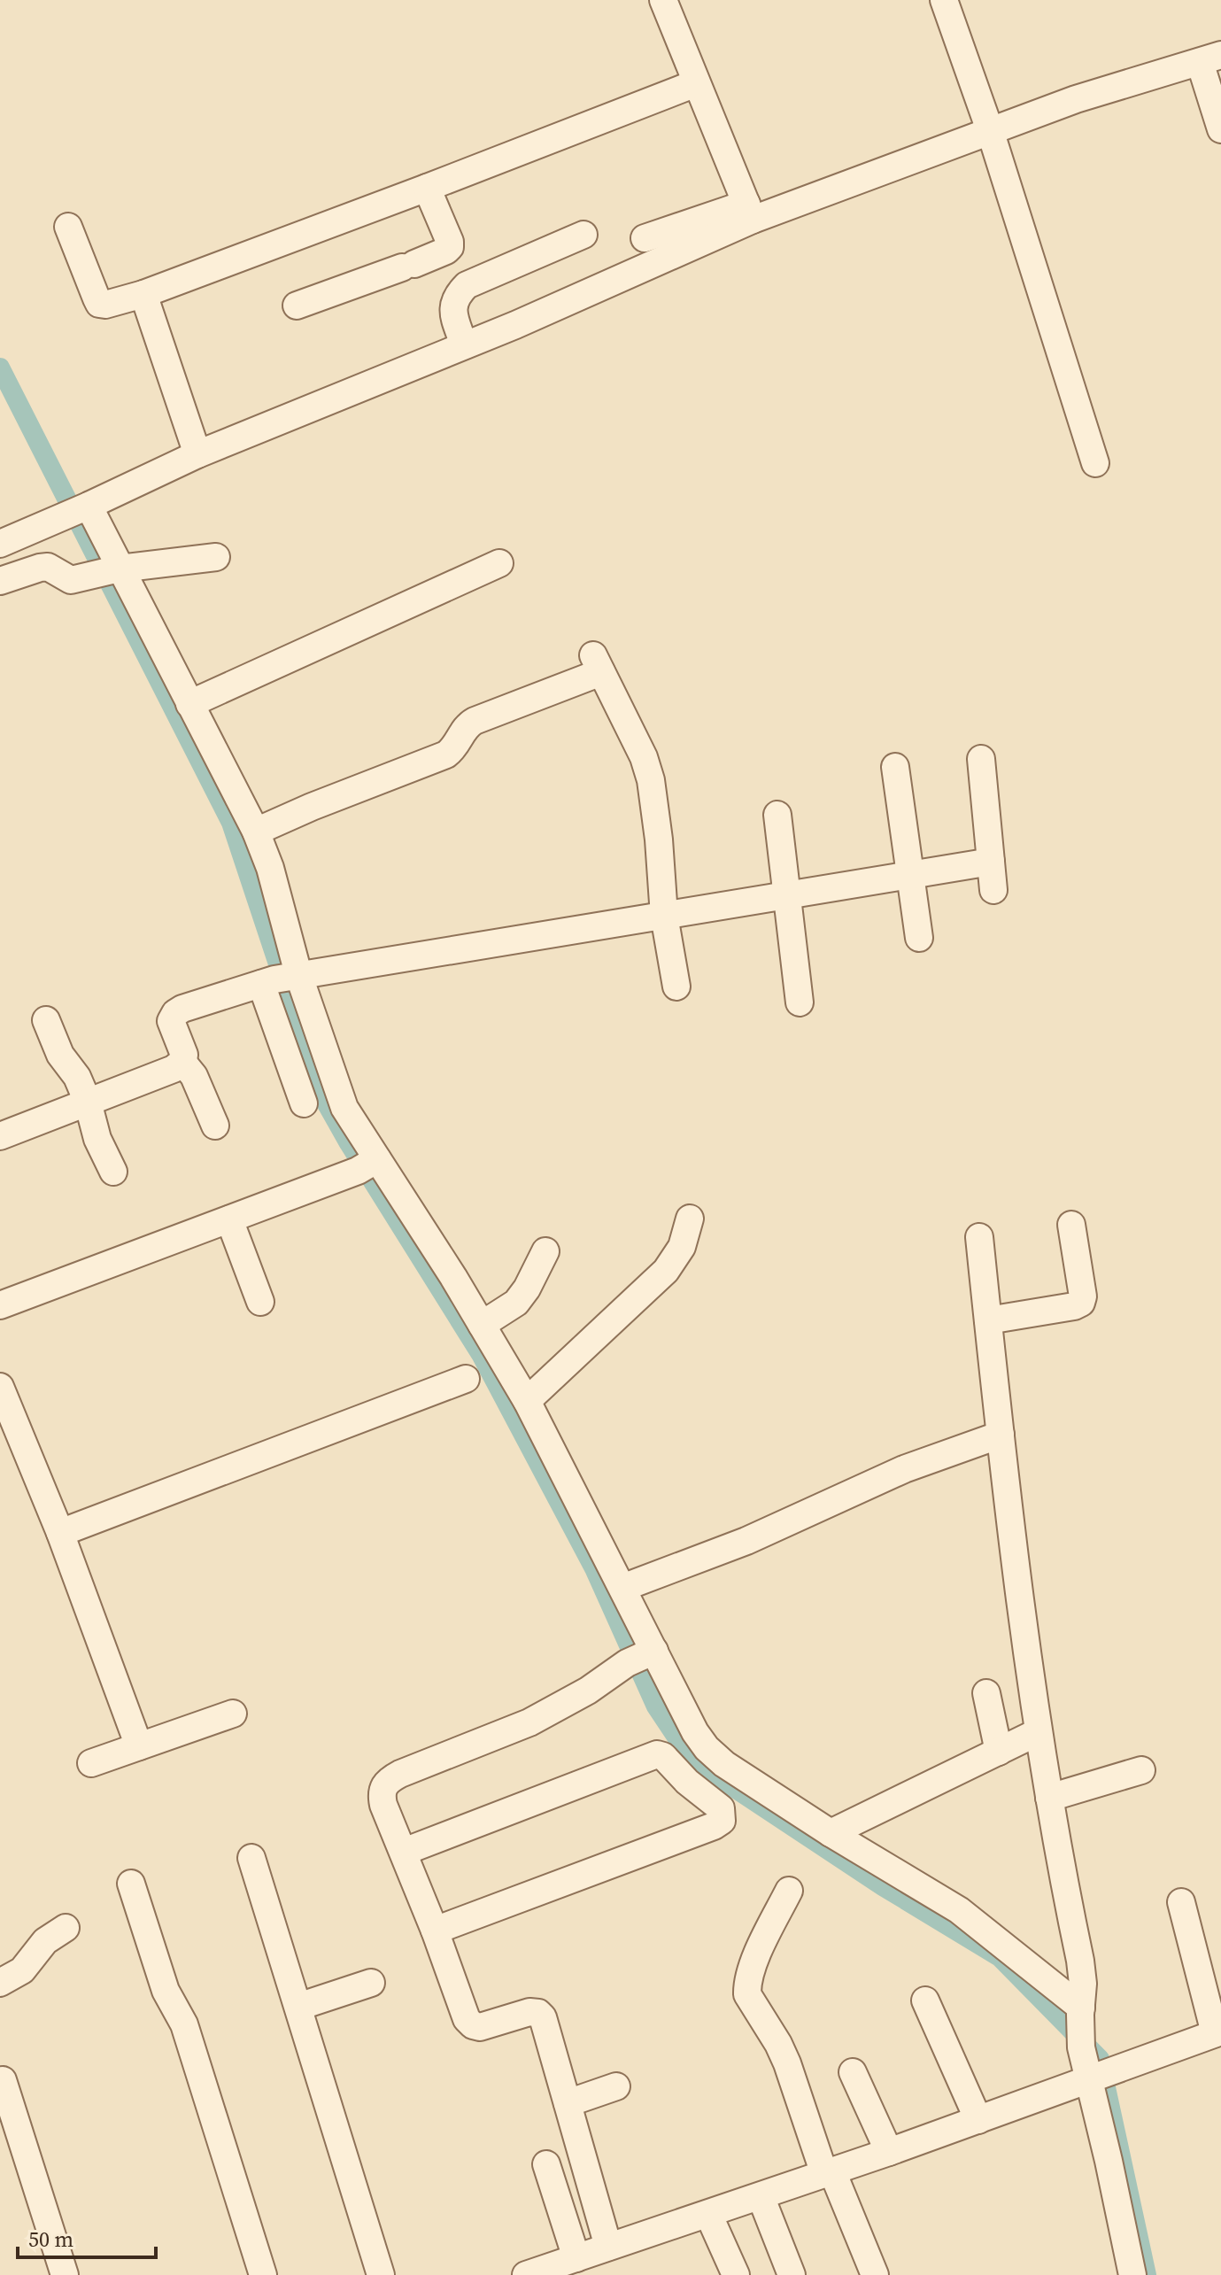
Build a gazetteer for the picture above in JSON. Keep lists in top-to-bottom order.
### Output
{
  "scale_bar": "50 m"
}
